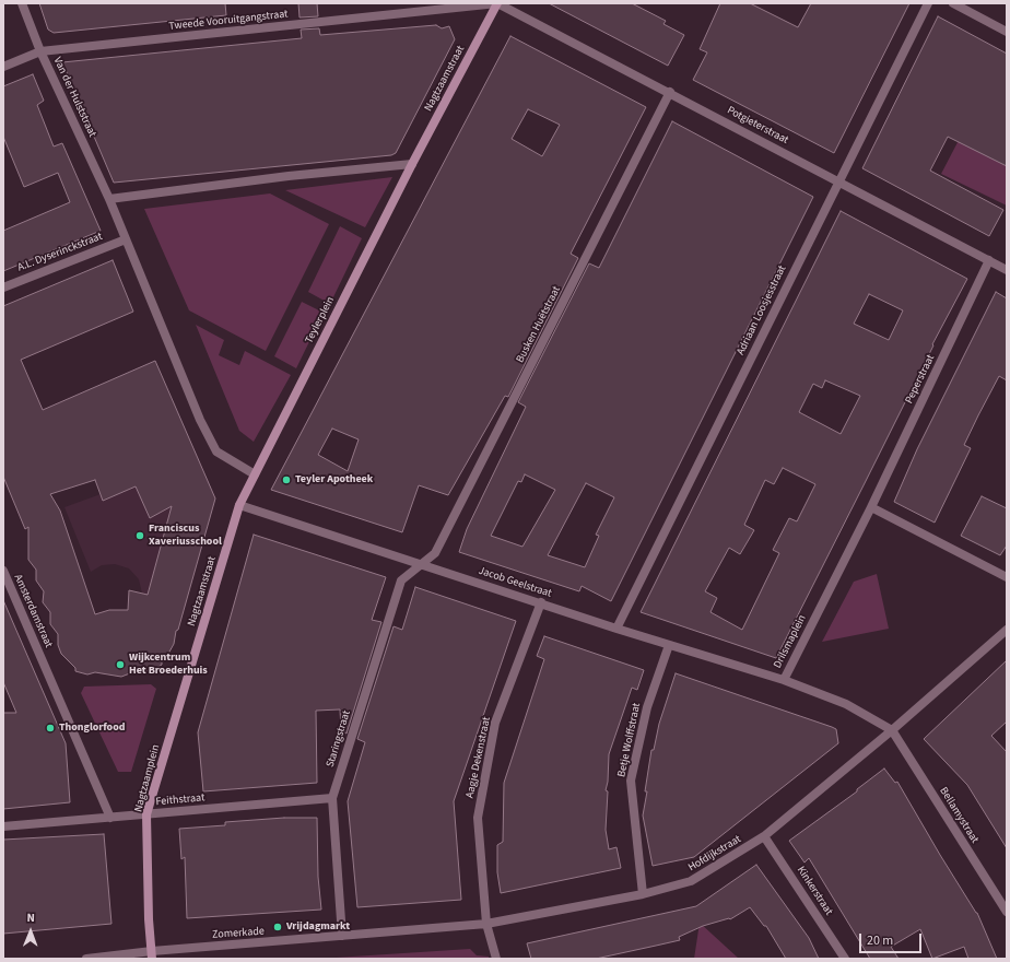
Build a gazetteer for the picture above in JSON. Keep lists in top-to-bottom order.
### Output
{
  "streets": {
    "street": [
      "Tweede Vooruitgangstraat",
      "Nagtzaamstraat",
      "Van der Hulststraat",
      "Potgieterstraat",
      "A.L. Dyserinckstraat",
      "Adriaan Loosjesstraat",
      "Teylerplein",
      "Busken Huëtstraat",
      "Peperstraat",
      "Jacob Geelstraat",
      "Amsterdamstraat",
      "Drilsmaplein",
      "Staringstraat",
      "Betje Wolffstraat",
      "Aagje Dekenstraat",
      "Nagtzaamplein",
      "Feithstraat",
      "Bellamystraat",
      "Hofdijkstraat",
      "Kinkerstraat",
      "Zomerkade"
    ]
  },
  "crossings": [
    ["Tweede Vooruitgangstraat", "Nagtzaamstraat"],
    ["Tweede Vooruitgangstraat", "Van der Hulststraat"],
    ["Tweede Vooruitgangstraat", "Potgieterstraat"],
    ["Nagtzaamstraat", "Potgieterstraat"],
    ["Nagtzaamstraat", "Teylerplein"],
    ["Nagtzaamstraat", "Jacob Geelstraat"],
    ["Nagtzaamstraat", "Nagtzaamplein"],
    ["Potgieterstraat", "Adriaan Loosjesstraat"],
    ["Potgieterstraat", "Busken Huëtstraat"],
    ["Potgieterstraat", "Peperstraat"],
    ["Adriaan Loosjesstraat", "Jacob Geelstraat"],
    ["Busken Huëtstraat", "Jacob Geelstraat"],
    ["Busken Huëtstraat", "Staringstraat"],
    ["Peperstraat", "Drilsmaplein"],
    ["Jacob Geelstraat", "Drilsmaplein"],
    ["Jacob Geelstraat", "Staringstraat"],
    ["Jacob Geelstraat", "Betje Wolffstraat"],
    ["Jacob Geelstraat", "Aagje Dekenstraat"],
    ["Amsterdamstraat", "Feithstraat"],
    ["Drilsmaplein", "Bellamystraat"],
    ["Drilsmaplein", "Hofdijkstraat"],
    ["Staringstraat", "Feithstraat"],
    ["Staringstraat", "Zomerkade"],
    ["Betje Wolffstraat", "Hofdijkstraat"],
    ["Aagje Dekenstraat", "Hofdijkstraat"],
    ["Aagje Dekenstraat", "Zomerkade"],
    ["Nagtzaamplein", "Feithstraat"],
    ["Nagtzaamplein", "Zomerkade"],
    ["Bellamystraat", "Hofdijkstraat"],
    ["Hofdijkstraat", "Kinkerstraat"],
    ["Hofdijkstraat", "Zomerkade"]
  ],
  "places": [
    "Teyler Apotheek",
    "Franciscus Xaveriusschool",
    "Wijkcentrum Het Broederhuis",
    "Thonglorfood",
    "Vrijdagmarkt"
  ],
  "scale_bar": "20 m",
  "north": "top"
}
